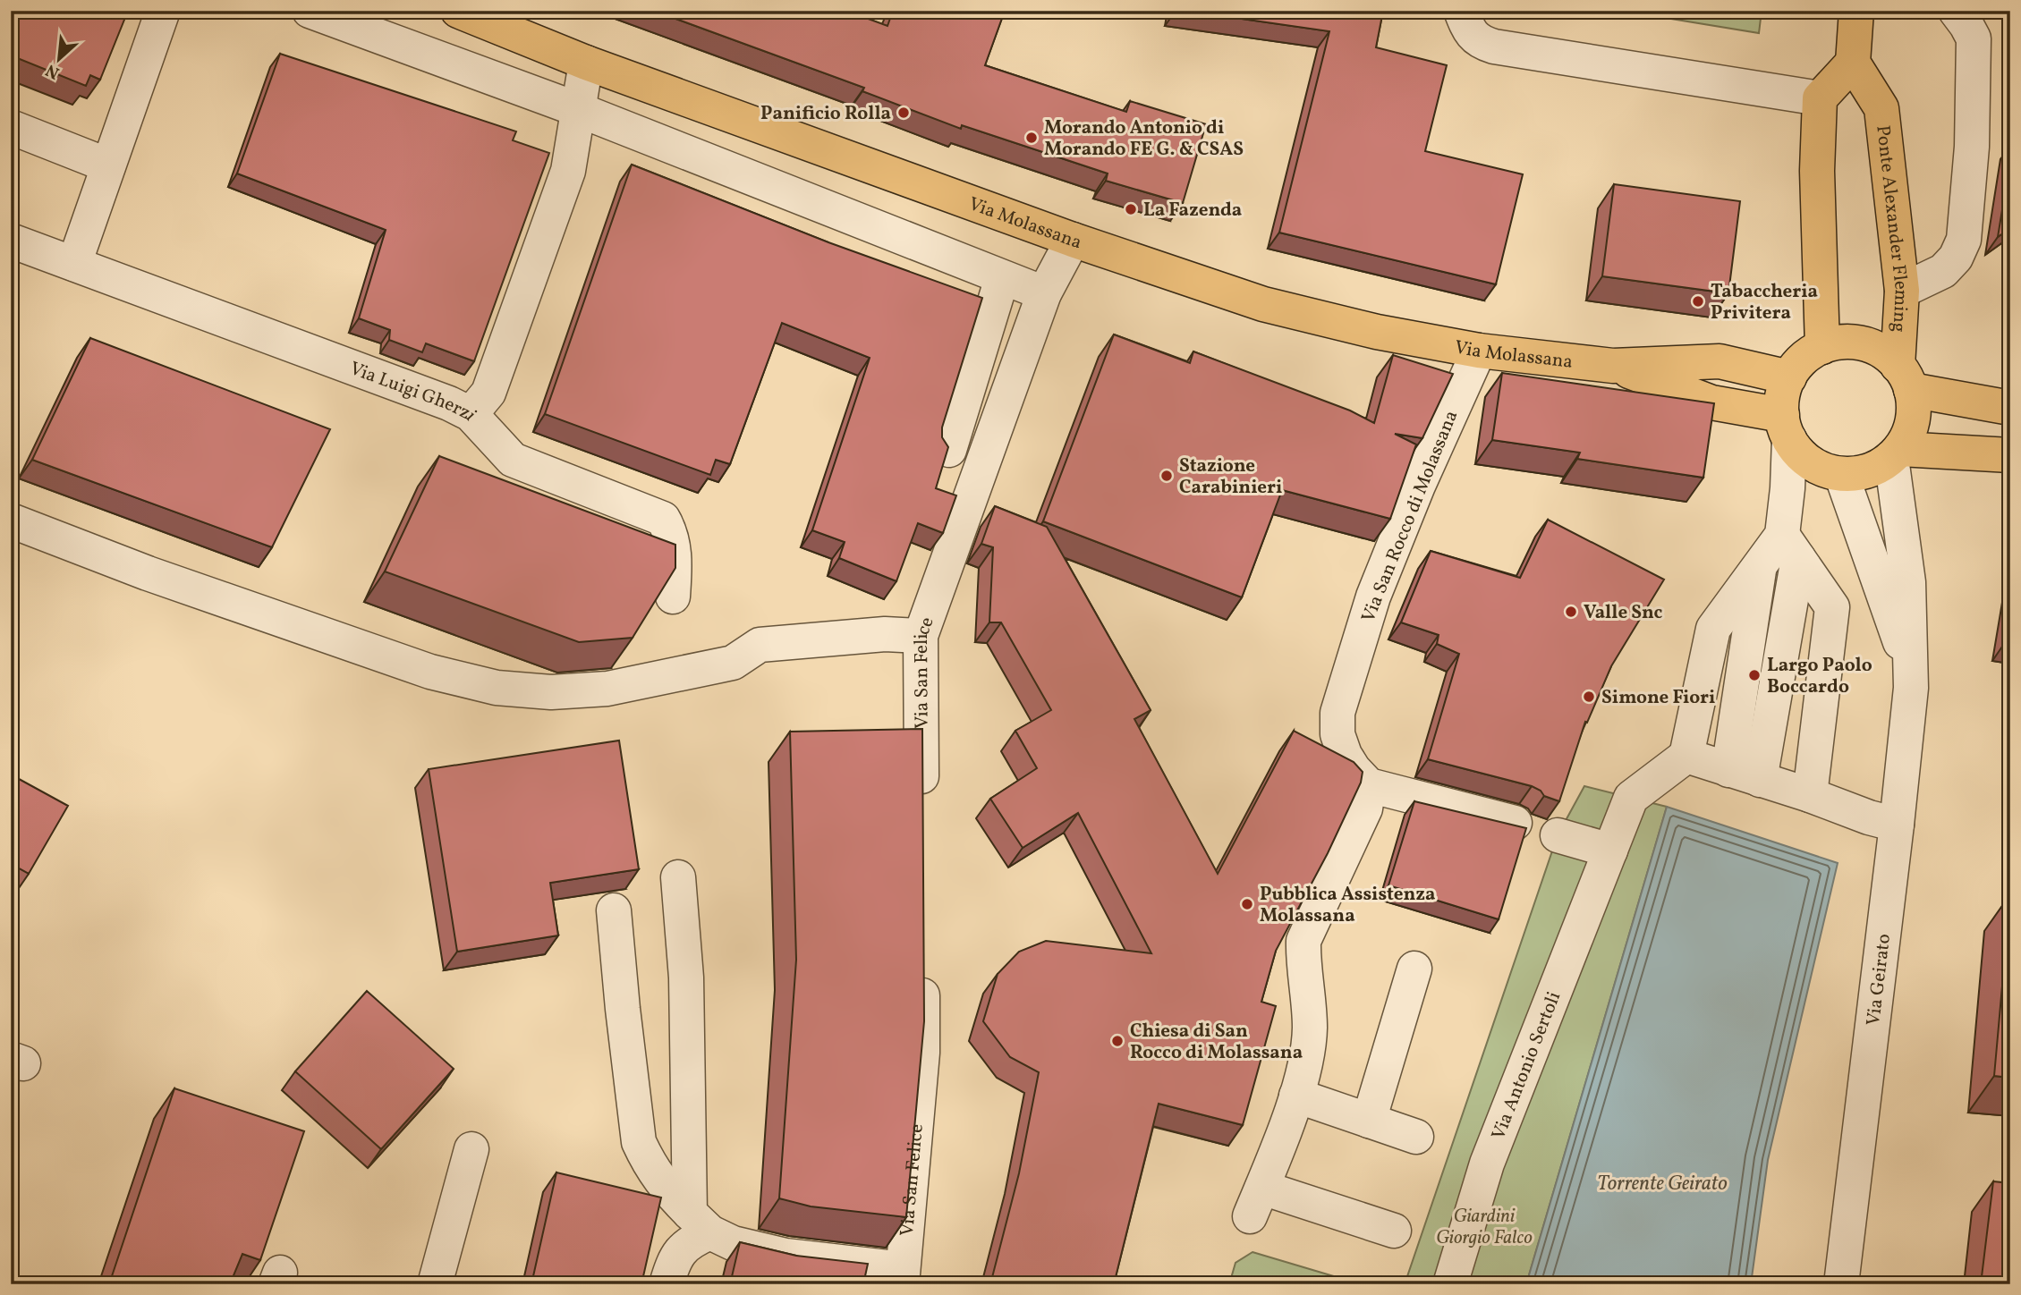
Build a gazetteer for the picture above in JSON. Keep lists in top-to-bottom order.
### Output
{
  "streets": {
    "main road": ["Via Molassana", "Ponte Alexander Fleming"],
    "street": [
      "Via Luigi Gherzi",
      "Via San Rocco di Molassana",
      "Via San Felice",
      "Via Geirato",
      "Via Antonio Sertoli"
    ]
  },
  "crossings": [
    ["Via Molassana", "Ponte Alexander Fleming"],
    ["Via Molassana", "Via Luigi Gherzi"],
    ["Via Molassana", "Via San Rocco di Molassana"],
    ["Via Molassana", "Via San Felice"],
    ["Via Molassana", "Via Geirato"],
    ["Ponte Alexander Fleming", "Via Geirato"]
  ],
  "water": ["Torrente Geirato"],
  "parks": ["Giardini Giorgio Falco"],
  "places": [
    "Panificio Rolla",
    "Morando Antonio di Morando FE G. & CSAS",
    "La Fazenda",
    "Tabaccheria Privitera",
    "Stazione Carabinieri",
    "Valle Snc",
    "Largo Paolo Boccardo",
    "Simone Fiori",
    "Pubblica Assistenza Molassana",
    "Chiesa di San Rocco di Molassana"
  ],
  "north": "bottom left"
}
